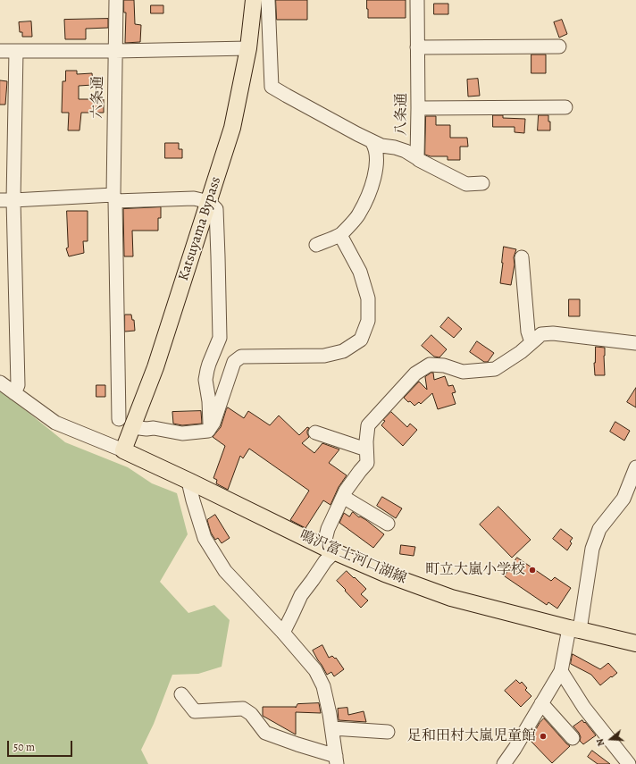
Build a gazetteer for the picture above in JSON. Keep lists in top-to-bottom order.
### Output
{
  "streets": {
    "main road": ["Katsuyama Bypass", "鳴沢富士河口湖線"],
    "street": ["六条通", "八条通"]
  },
  "crossings": [
    ["六条通", "Katsuyama Bypass"],
    ["Katsuyama Bypass", "鳴沢富士河口湖線"]
  ],
  "places": ["町立大嵐小学校", "足和田村大嵐児童館"],
  "scale_bar": "50 m",
  "north": "left"
}
